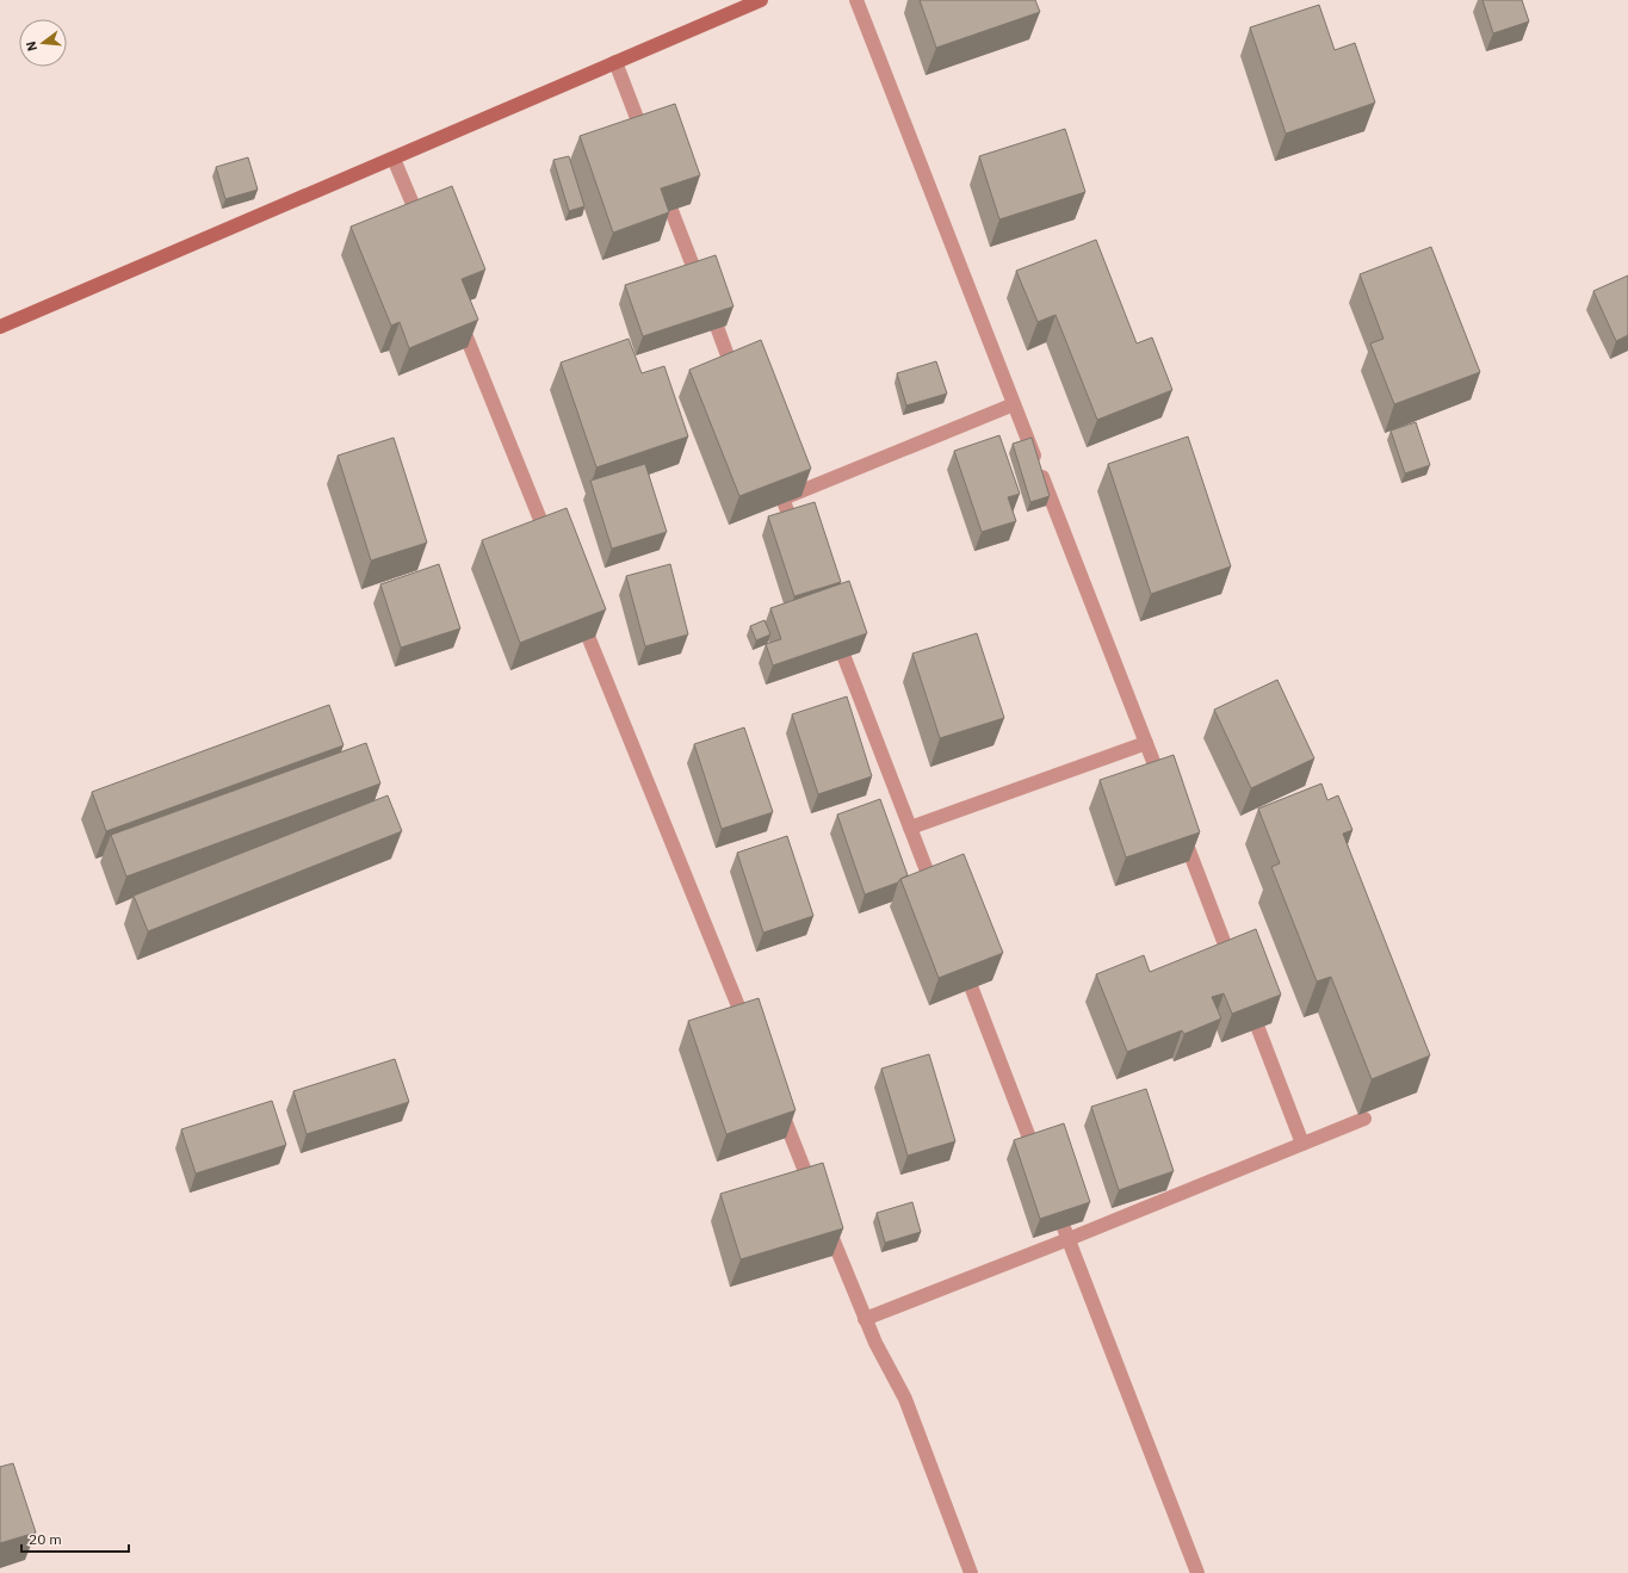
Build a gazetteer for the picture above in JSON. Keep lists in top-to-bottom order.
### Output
{
  "scale_bar": "20 m",
  "north": "left"
}
